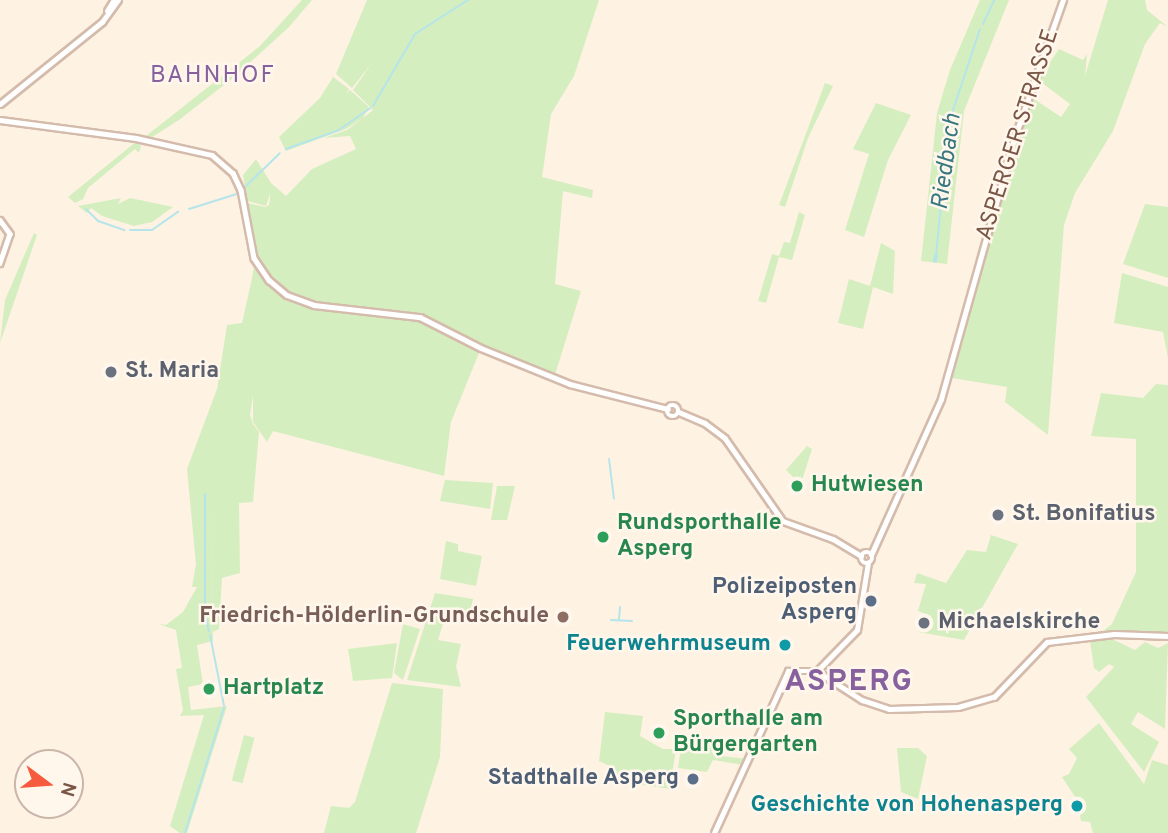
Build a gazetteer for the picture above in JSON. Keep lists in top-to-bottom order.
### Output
{
  "streets": {
    "main road": ["ASPERGER STRASSE"]
  },
  "districts": ["BAHNHOF", "ASPERG"],
  "water": ["Riedbach"],
  "places": [
    "St. Maria",
    "Hutwiesen",
    "St. Bonifatius",
    "Rundsporthalle Asperg",
    "Polizeiposten Asperg",
    "Friedrich-Hölderlin-Grundschule",
    "Michaelskirche",
    "Feuerwehrmuseum",
    "Hartplatz",
    "Sporthalle am Bürgergarten",
    "Stadthalle Asperg",
    "Geschichte von Hohenasperg"
  ],
  "north": "right"
}
